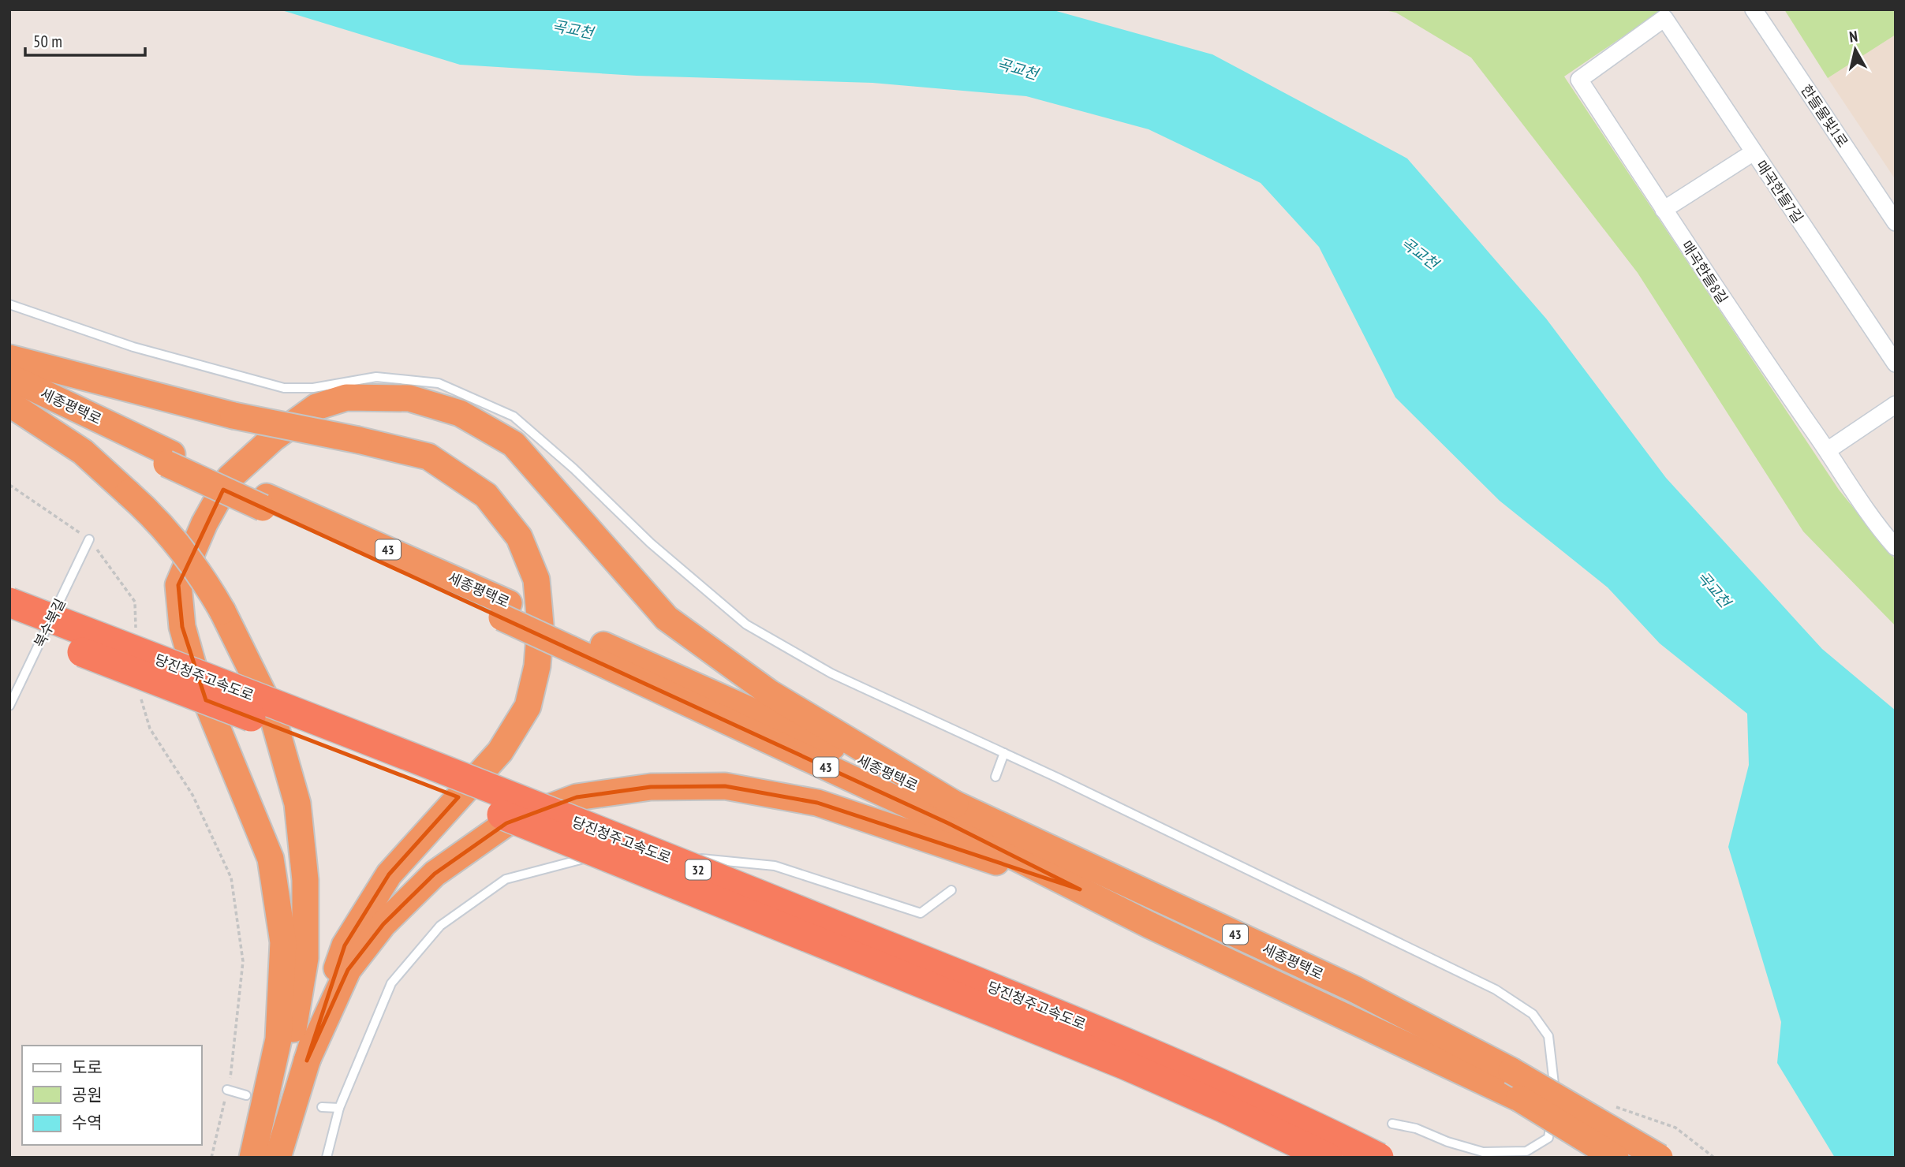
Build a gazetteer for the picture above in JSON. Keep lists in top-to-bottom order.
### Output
{
  "streets": {
    "highway": [
      "세종평택로",
      "43",
      "당진청주고속도로",
      "32"
    ],
    "street": ["한들물빛1로", "매곡한들7길", "매곡한들8길"],
    "lane": ["북수북길"]
  },
  "crossings": [
    ["매곡한들7길", "매곡한들8길"]
  ],
  "water": ["곡교천"],
  "legend": ["도로", "공원", "수역"],
  "scale_bar": "50 m",
  "north": "top"
}
